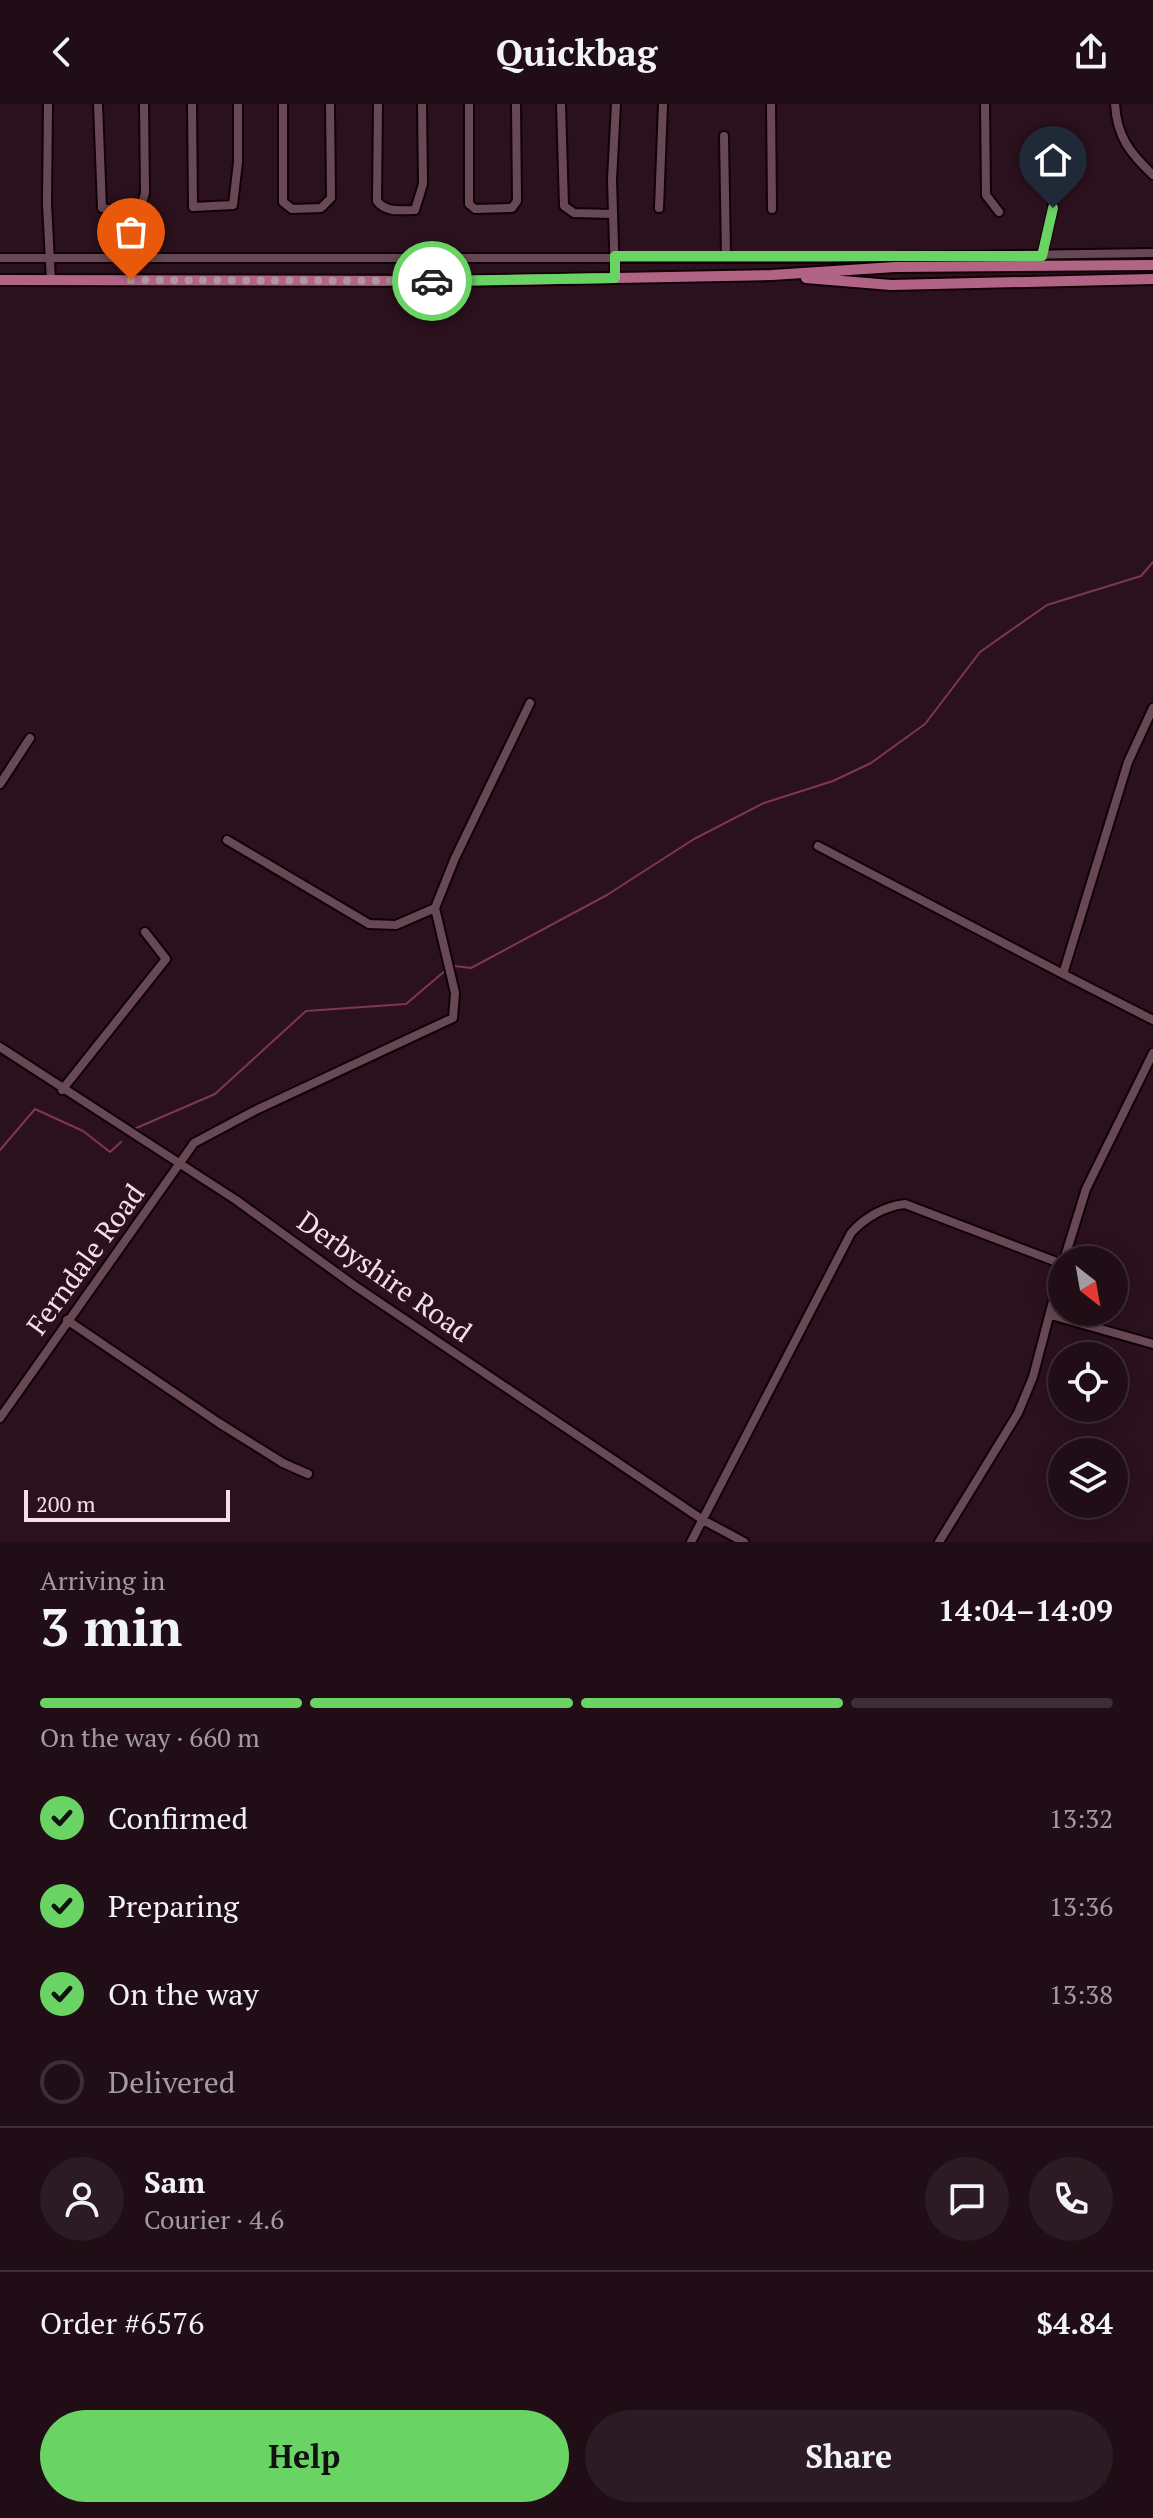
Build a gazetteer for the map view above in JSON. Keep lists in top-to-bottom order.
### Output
{
  "streets": {
    "street": ["Ferndale Road", "Derbyshire Road"]
  },
  "crossings": [
    ["Ferndale Road", "Derbyshire Road"]
  ],
  "scale_bar": "200 m",
  "north": "bottom right",
  "page": {
    "header": "Quickbag",
    "scale": "200 m",
    "heading": ["3 min", "Arriving in", "14:04–14:09"],
    "panel": [
      "Sam",
      "Courier · 4.6",
      "Order #6576",
      "$4.84"
    ],
    "bar": "On the way · 660 m",
    "list": [
      ["Confirmed", "13:32"],
      ["Preparing", "13:36"],
      ["On the way", "13:38"],
      "Delivered"
    ],
    "buttons": ["Help", "Share"]
  }
}
